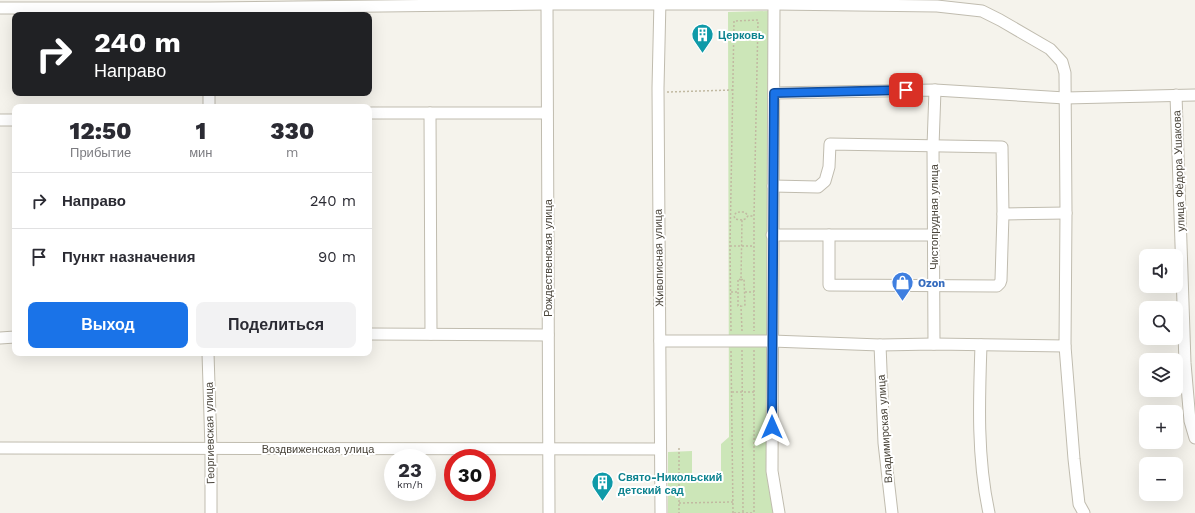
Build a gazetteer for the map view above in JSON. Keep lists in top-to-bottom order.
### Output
{
  "streets": {
    "street": [
      "улица Фёдора Ушакова",
      "Чистопрудная улица",
      "Рождественская улица",
      "Живописная улица",
      "Владимирская улица",
      "Георгиевская улица",
      "Воздвиженская улица"
    ]
  },
  "crossings": [
    ["Рождественская улица", "Воздвиженская улица"],
    ["Живописная улица", "Воздвиженская улица"],
    ["Георгиевская улица", "Воздвиженская улица"]
  ],
  "places": {
    "building": ["Церковь", "Свято-Никольский детский сад"],
    "shop": ["Ozon"]
  },
  "page": {
    "turn": ["240 m", "Направо"],
    "eta": [
      "12:50",
      "Прибытие",
      "1",
      "мин",
      "330",
      "m"
    ],
    "list": [
      {
        "name": "Направо",
        "value": "240 m"
      },
      {
        "name": "Пункт назначения",
        "value": "90 m"
      }
    ],
    "map_buttons": ["+", "−"],
    "buttons": ["Выход", "Поделиться"],
    "speed": "23 km/h",
    "limit": "30"
  }
}
